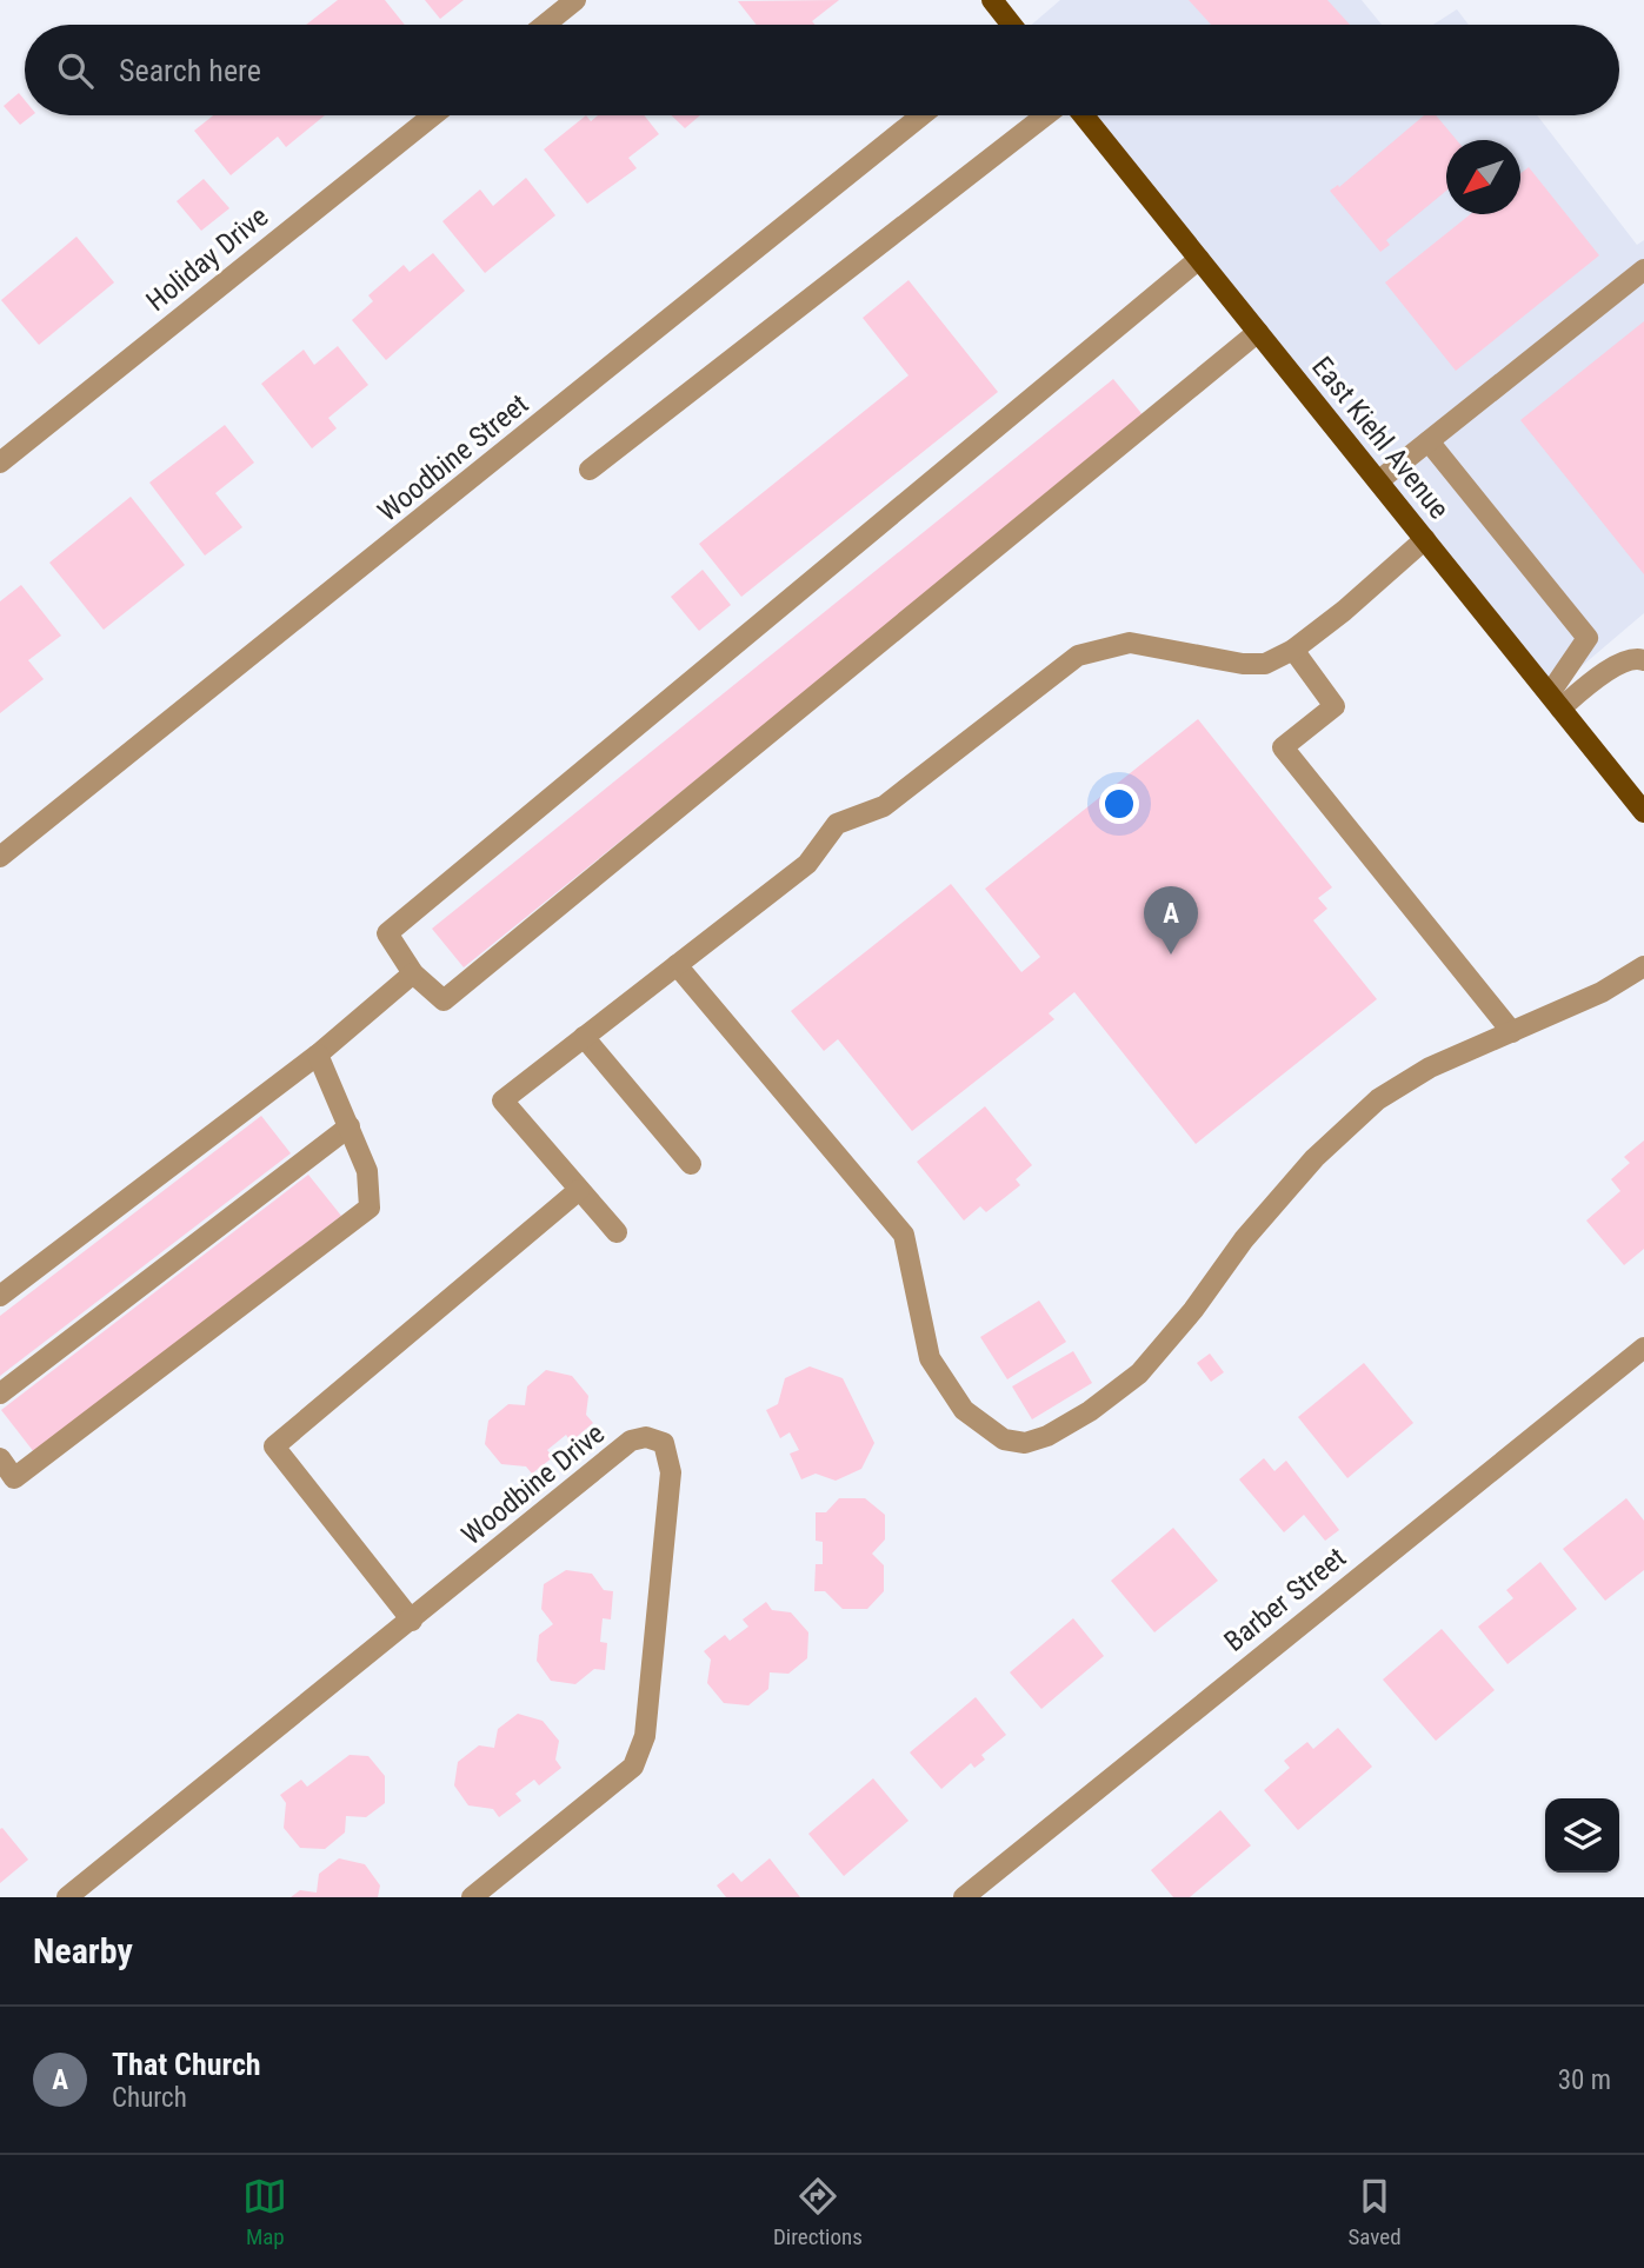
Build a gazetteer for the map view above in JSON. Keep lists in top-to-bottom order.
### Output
{
  "streets": {
    "main road": ["East Kiehl Avenue"],
    "street": [
      "Holiday Drive",
      "Woodbine Street",
      "Woodbine Drive",
      "Barber Street"
    ]
  },
  "north": "bottom left",
  "page": {
    "search": "Search here",
    "pins": "A",
    "heading": "Nearby",
    "list": [
      {
        "mark": "A",
        "name": "That Church",
        "note": "Church",
        "value": "30 m"
      }
    ],
    "nav": ["Map", "Directions", "Saved"]
  }
}
